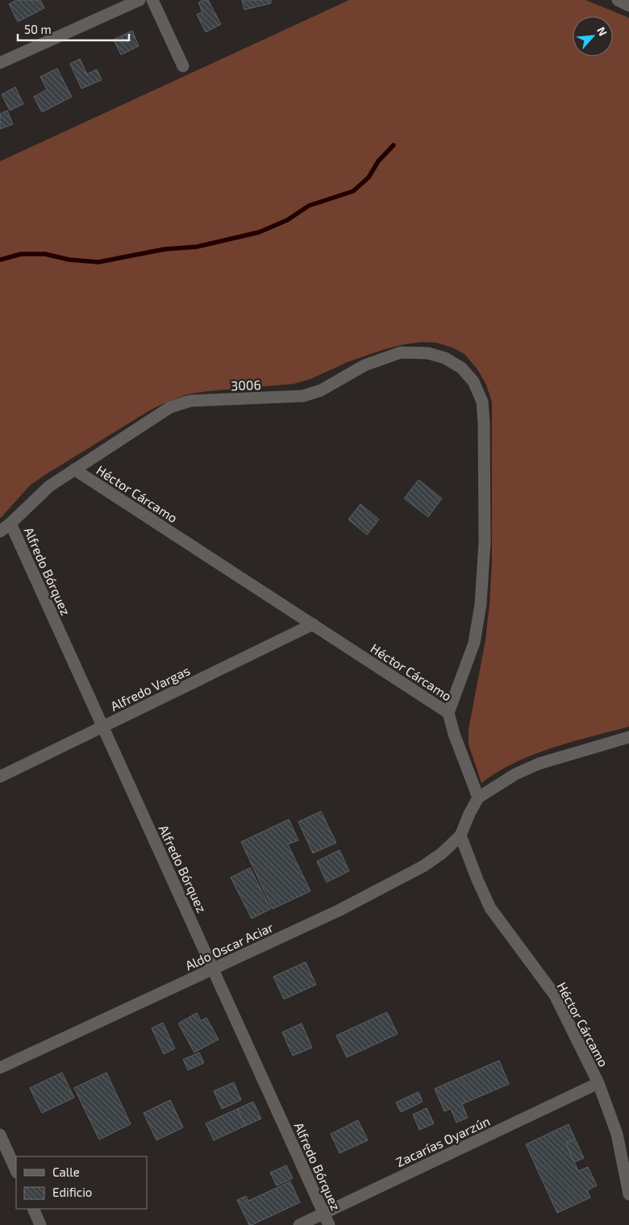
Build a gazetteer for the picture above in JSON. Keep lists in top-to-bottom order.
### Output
{
  "streets": {
    "street": [
      "3006",
      "Héctor Cárcamo",
      "Alfredo Bórquez",
      "Alfredo Vargas",
      "Aldo Oscar Aciar",
      "Zacarías Oyarzún"
    ]
  },
  "crossings": [
    ["3006", "Héctor Cárcamo"],
    ["3006", "Alfredo Bórquez"],
    ["Héctor Cárcamo", "Alfredo Vargas"],
    ["Héctor Cárcamo", "Aldo Oscar Aciar"],
    ["Héctor Cárcamo", "Zacarías Oyarzún"],
    ["Alfredo Bórquez", "Alfredo Vargas"],
    ["Alfredo Bórquez", "Aldo Oscar Aciar"],
    ["Alfredo Bórquez", "Zacarías Oyarzún"]
  ],
  "legend": ["Calle", "Edificio"],
  "scale_bar": "50 m",
  "north": "top right"
}
